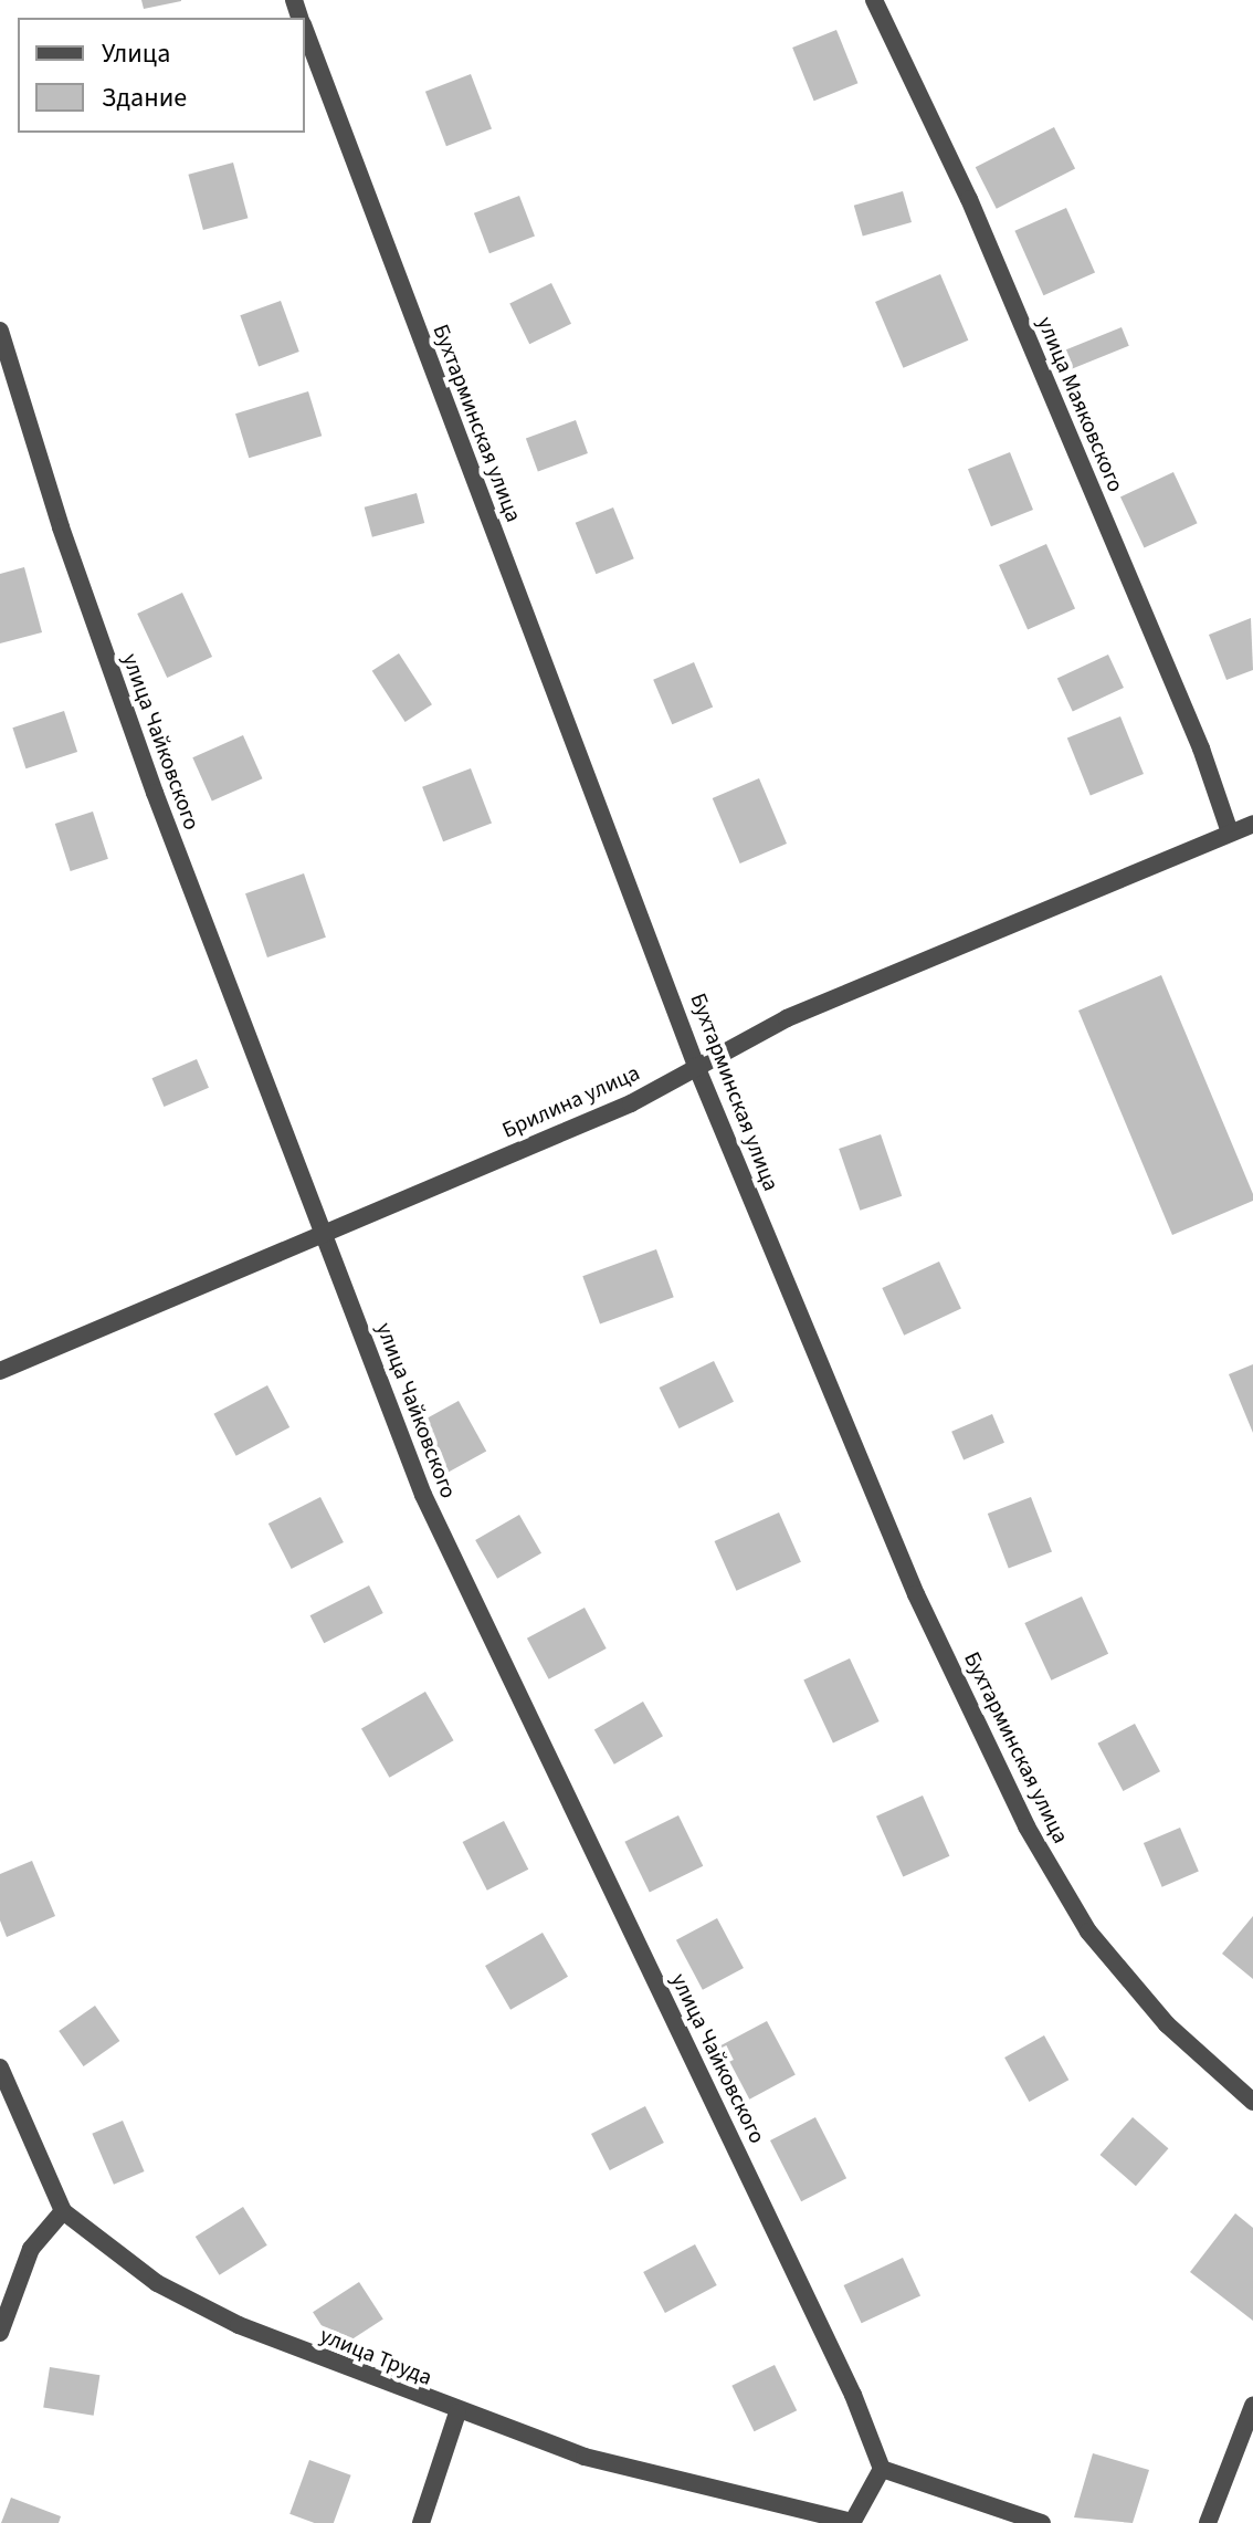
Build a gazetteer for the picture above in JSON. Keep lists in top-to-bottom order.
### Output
{
  "streets": {
    "street": [
      "улица Маяковского",
      "Бухтарминская улица",
      "улица Чайковского",
      "Брилина улица",
      "улица Труда"
    ]
  },
  "crossings": [
    ["улица Маяковского", "Брилина улица"],
    ["Бухтарминская улица", "Брилина улица"],
    ["улица Чайковского", "Брилина улица"]
  ],
  "legend": ["Улица", "Здание"]
}
